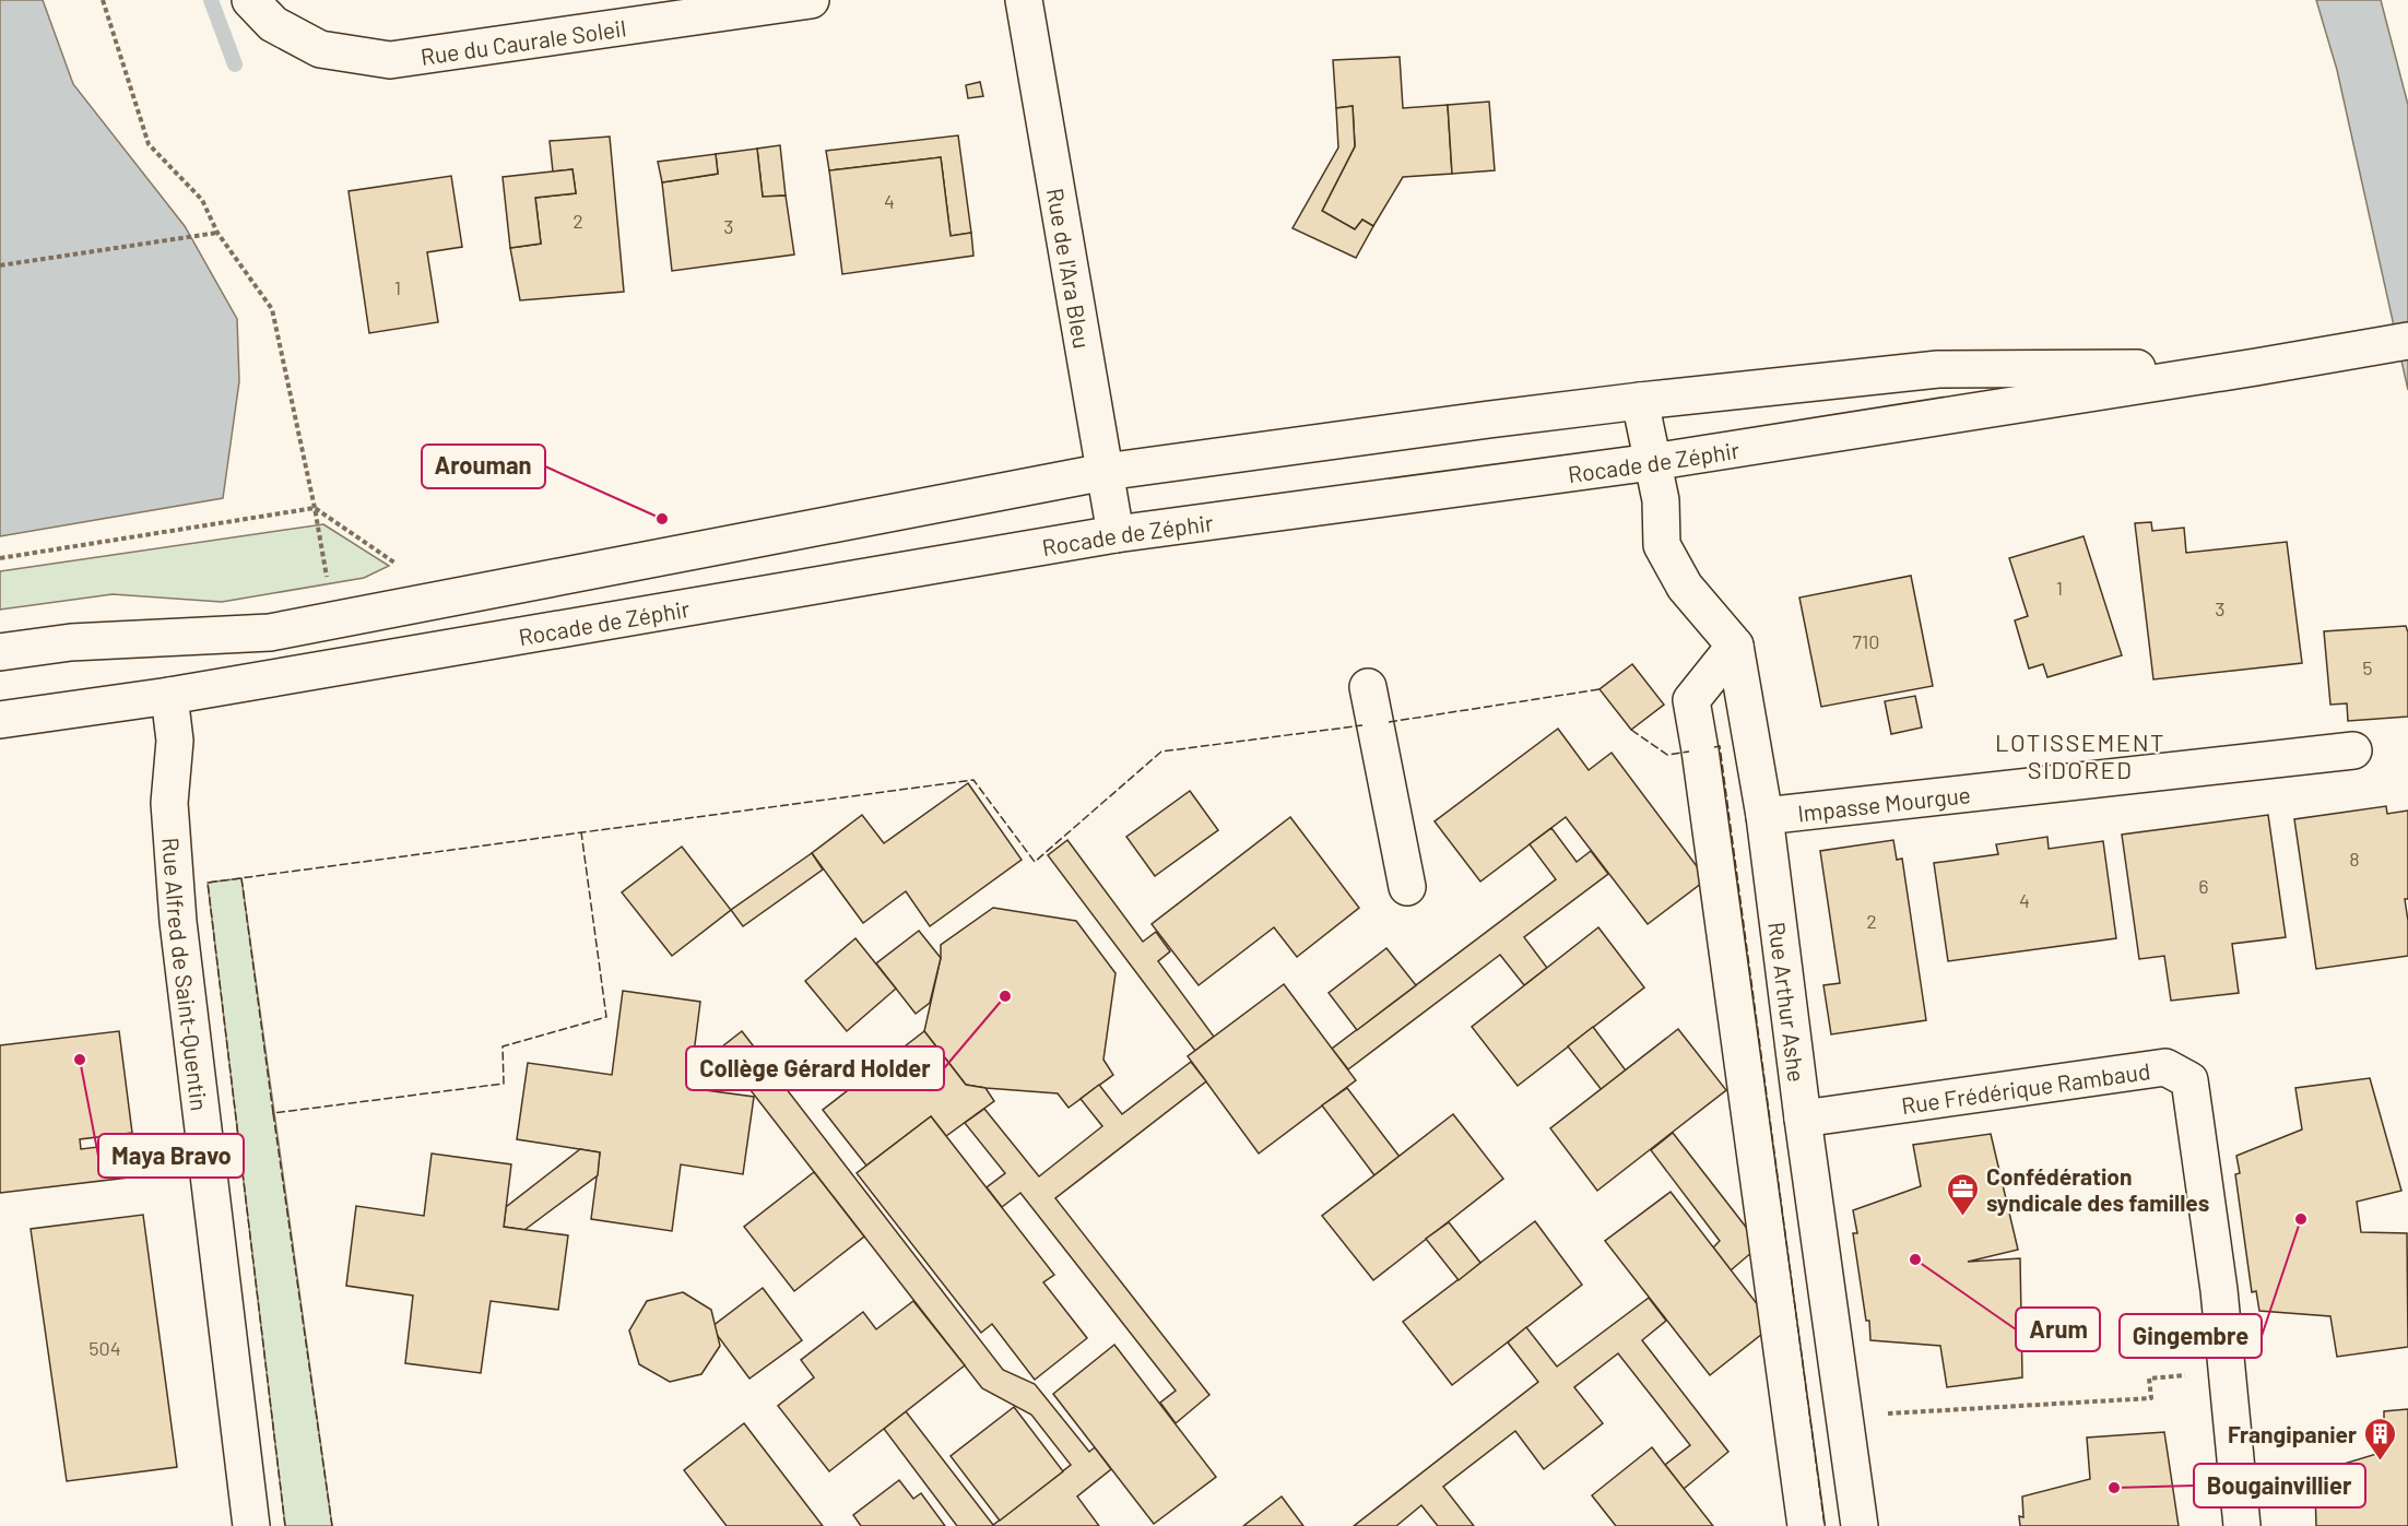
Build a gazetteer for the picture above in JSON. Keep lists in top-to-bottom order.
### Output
{
  "streets": {
    "main road": [
      "Rue du Caurale Soleil",
      "Rue de l'Ara Bleu",
      "Rocade de Zéphir",
      "Impasse Mourgue",
      "Rue Alfred de Saint-Quentin",
      "Rue Arthur Ashe",
      "Rue Frédérique Rambaud"
    ]
  },
  "crossings": [
    ["Rue de l'Ara Bleu", "Rocade de Zéphir"],
    ["Rocade de Zéphir", "Rue Alfred de Saint-Quentin"],
    ["Impasse Mourgue", "Rue Arthur Ashe"],
    ["Rue Arthur Ashe", "Rue Frédérique Rambaud"]
  ],
  "districts": ["LOTISSEMENT SIDORED"],
  "places": {
    "other": [
      "Arouman",
      "Collège Gérard Holder",
      "Maya Bravo",
      "Gingembre",
      "Arum",
      "Bougainvillier"
    ],
    "office": ["Confédération syndicale des familles"],
    "building": ["Frangipanier"]
  },
  "house_numbers": [
    "4",
    "2",
    "3",
    "1",
    "1",
    "3",
    "710",
    "5",
    "8",
    "6",
    "4",
    "2",
    "504"
  ]
}
